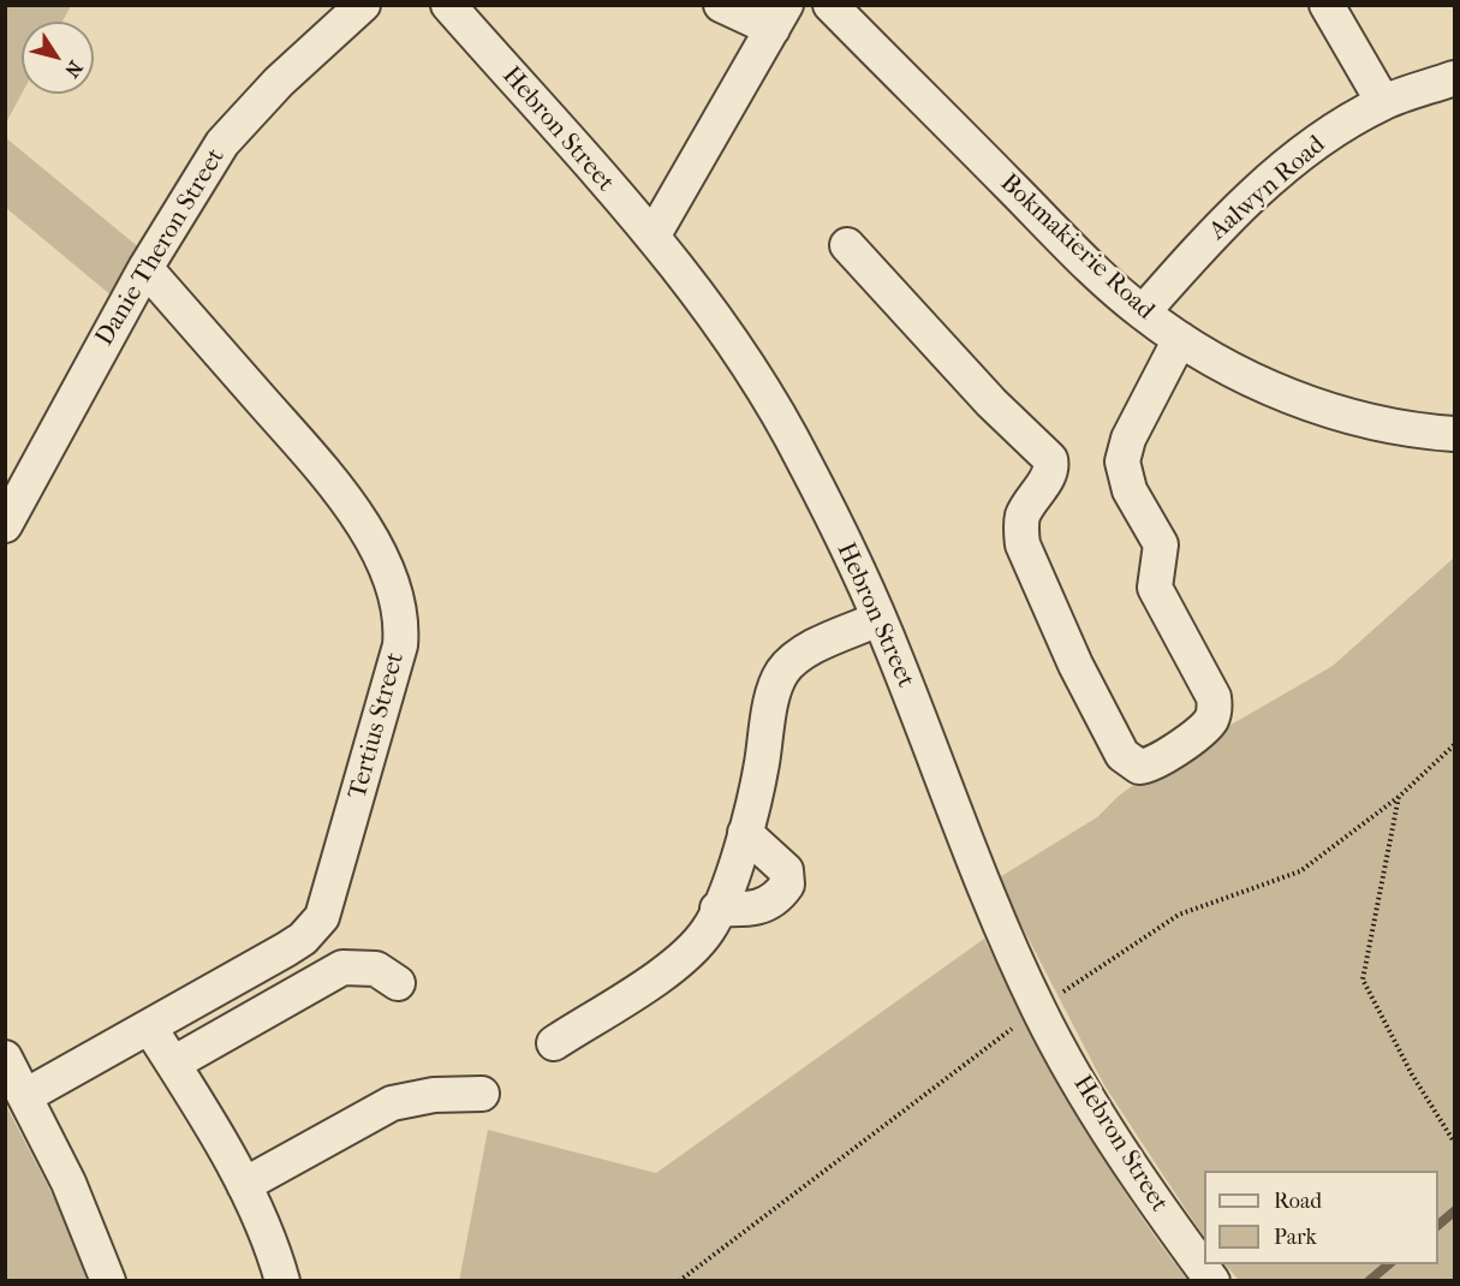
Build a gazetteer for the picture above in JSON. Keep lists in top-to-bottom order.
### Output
{
  "streets": {
    "street": [
      "Hebron Street",
      "Aalwyn Road",
      "Danie Theron Street",
      "Bokmakierie Road",
      "Tertius Street"
    ]
  },
  "crossings": [
    ["Aalwyn Road", "Bokmakierie Road"],
    ["Danie Theron Street", "Tertius Street"]
  ],
  "legend": ["Road", "Park"],
  "north": "bottom right"
}
